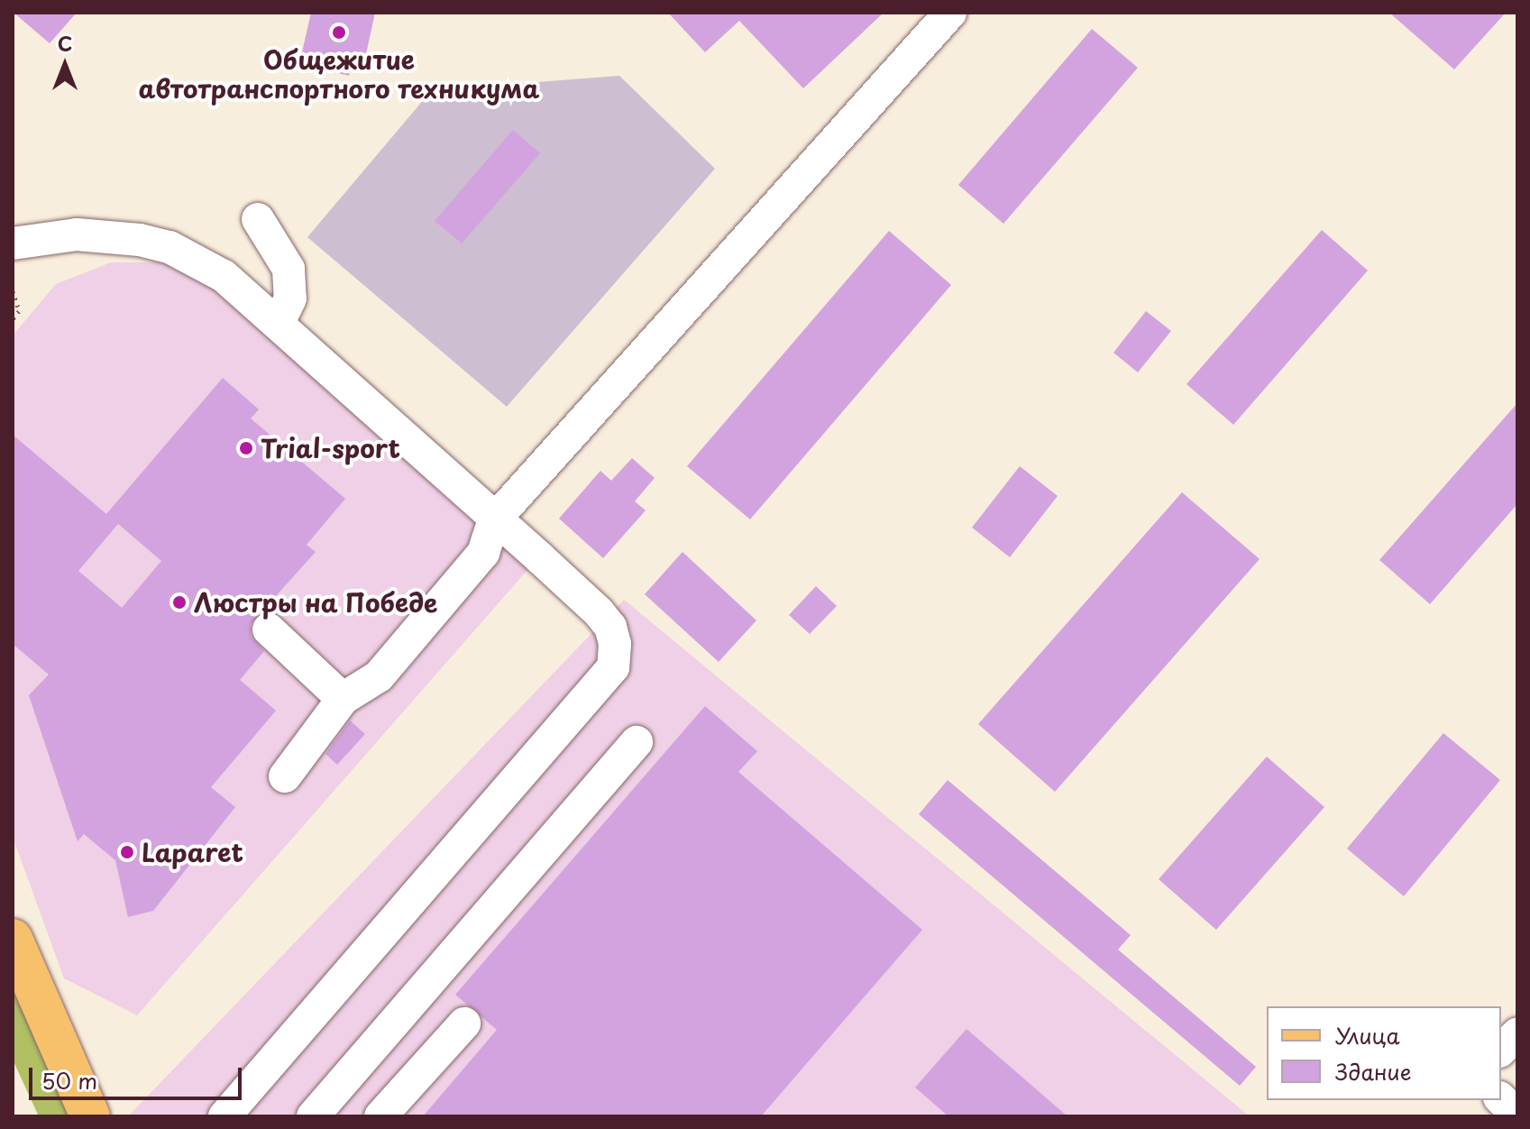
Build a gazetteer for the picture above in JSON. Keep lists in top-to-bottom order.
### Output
{
  "places": [
    "Общежитие автотранспортного техникума",
    "Trial-sport",
    "Люстры на Победе",
    "Laparet"
  ],
  "legend": ["Улица", "Здание"],
  "scale_bar": "50 m",
  "north": "top"
}
